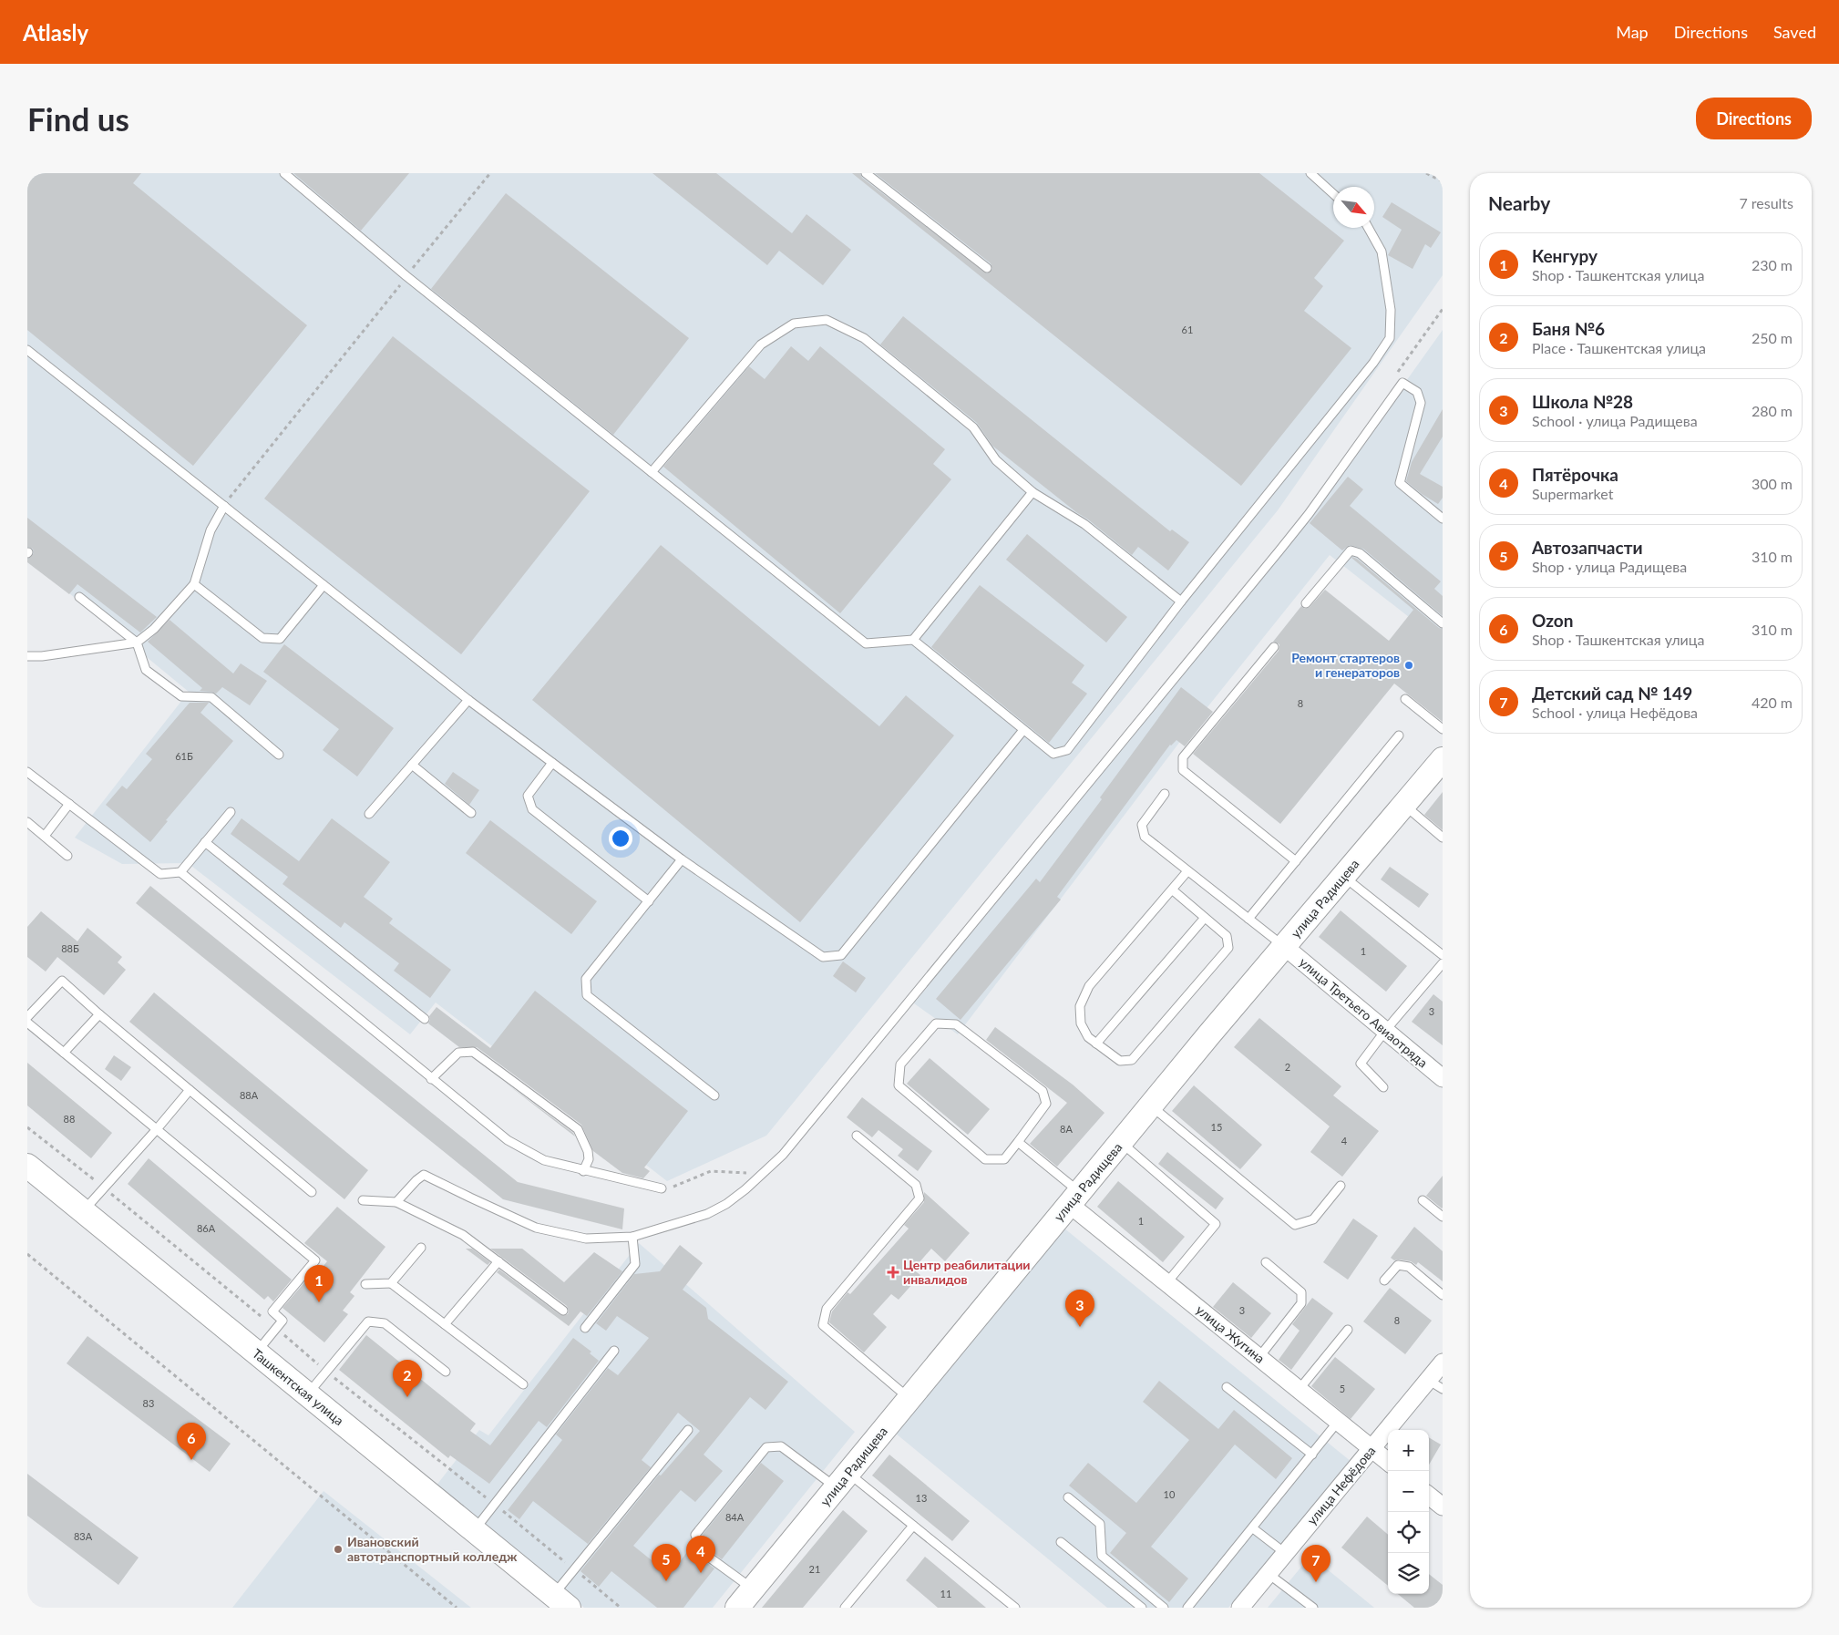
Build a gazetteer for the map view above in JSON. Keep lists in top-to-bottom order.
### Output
{
  "streets": {
    "main road": ["улица Радищева", "Ташкентская улица"],
    "street": ["улица Третьего Авиаотряда", "улица Жугина", "улица Нефёдова"]
  },
  "crossings": [
    ["улица Радищева", "улица Третьего Авиаотряда"],
    ["улица Радищева", "улица Жугина"],
    ["улица Жугина", "улица Нефёдова"]
  ],
  "places": {
    "other": ["Ремонт стартеров и генераторов", "Ивановский автотранспортный колледж"],
    "health": ["Центр реабилитации инвалидов"]
  },
  "house_numbers": [
    "61",
    "8",
    "61Б",
    "88Б",
    "1",
    "3",
    "2",
    "88А",
    "88",
    "15",
    "8А",
    "4",
    "1",
    "86А",
    "3",
    "8",
    "5",
    "83",
    "10",
    "13",
    "84А",
    "83А",
    "21",
    "11"
  ],
  "north": "bottom right",
  "page": {
    "header": "Atlasly",
    "nav": ["Map", "Directions", "Saved"],
    "buttons": "Directions",
    "title": "Find us",
    "heading": ["Nearby", "7 results"],
    "list": [
      {
        "mark": "1",
        "name": "Кенгуру",
        "note": "Shop · Ташкентская улица",
        "value": "230 m"
      },
      {
        "mark": "2",
        "name": "Баня №6",
        "note": "Place · Ташкентская улица",
        "value": "250 m"
      },
      {
        "mark": "3",
        "name": "Школа №28",
        "note": "School · улица Радищева",
        "value": "280 m"
      },
      {
        "mark": "4",
        "name": "Пятёрочка",
        "note": "Supermarket",
        "value": "300 m"
      },
      {
        "mark": "5",
        "name": "Автозапчасти",
        "note": "Shop · улица Радищева",
        "value": "310 m"
      },
      {
        "mark": "6",
        "name": "Ozon",
        "note": "Shop · Ташкентская улица",
        "value": "310 m"
      },
      {
        "mark": "7",
        "name": "Детский сад № 149",
        "note": "School · улица Нефёдова",
        "value": "420 m"
      }
    ],
    "pins": [
      "1",
      "3",
      "2",
      "6",
      "4",
      "5",
      "7"
    ],
    "map_buttons": ["+", "−"]
  }
}
